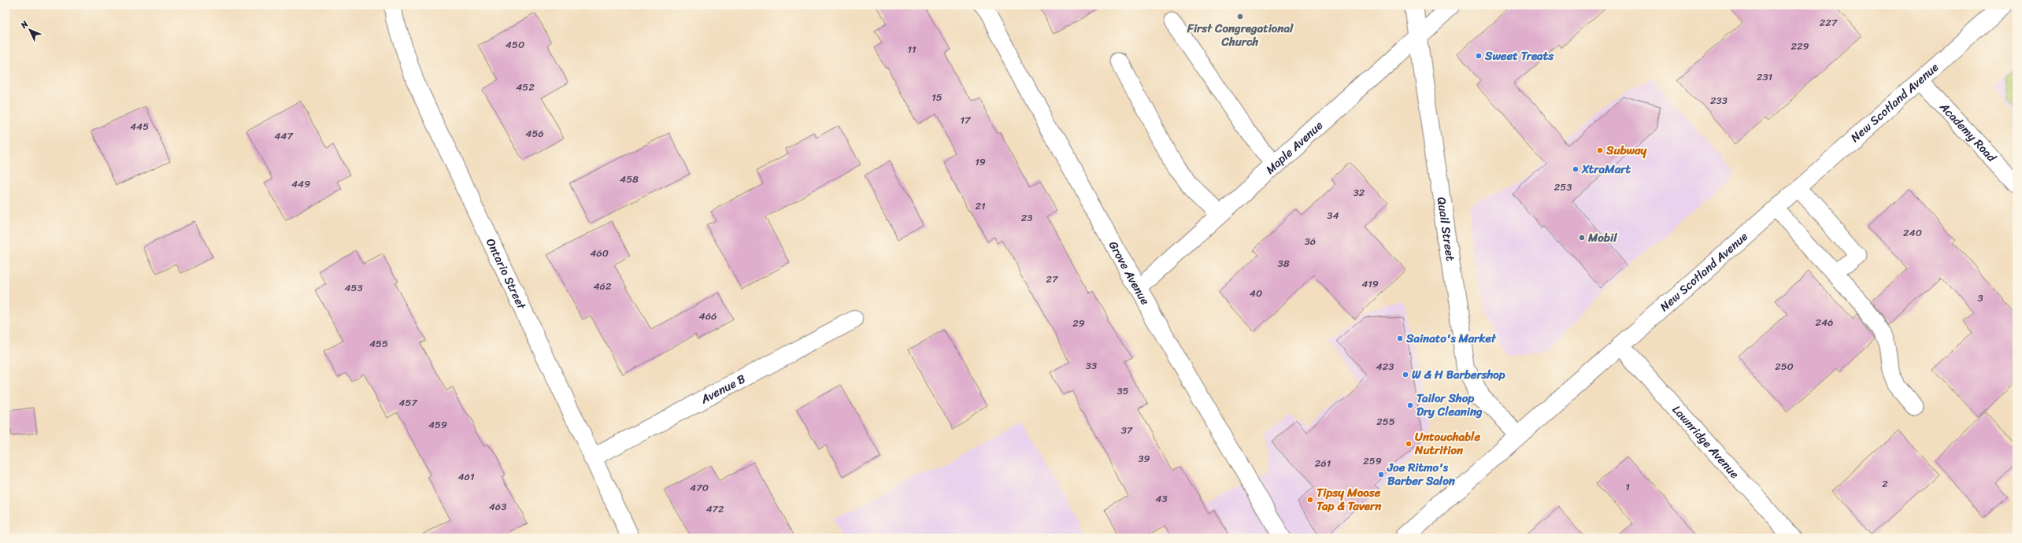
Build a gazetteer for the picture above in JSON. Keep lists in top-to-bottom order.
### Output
{
  "streets": {
    "street": [
      "New Scotland Avenue",
      "Academy Road",
      "Maple Avenue",
      "Quail Street",
      "Grove Avenue",
      "Ontario Street",
      "Avenue B",
      "Lawnridge Avenue"
    ]
  },
  "crossings": [
    ["New Scotland Avenue", "Academy Road"],
    ["New Scotland Avenue", "Quail Street"],
    ["New Scotland Avenue", "Lawnridge Avenue"],
    ["Maple Avenue", "Quail Street"],
    ["Maple Avenue", "Grove Avenue"],
    ["Ontario Street", "Avenue B"]
  ],
  "places": [
    "First Congregational Church",
    "Sweet Treats",
    "Subway",
    "XtraMart",
    "Mobil",
    "Sainato's Market",
    "W & H Barbershop",
    "Tailor Shop Dry Cleaning",
    "Untouchable Nutrition",
    "Joe Ritmo's Barber Salon",
    "Tipsy Moose Tap & Tavern"
  ],
  "house_numbers": [
    "227",
    "450",
    "229",
    "11",
    "231",
    "452",
    "15",
    "233",
    "17",
    "445",
    "456",
    "447",
    "19",
    "458",
    "449",
    "253",
    "32",
    "21",
    "34",
    "23",
    "240",
    "36",
    "460",
    "38",
    "27",
    "419",
    "462",
    "453",
    "40",
    "3",
    "466",
    "246",
    "29",
    "455",
    "33",
    "423",
    "250",
    "35",
    "457",
    "255",
    "459",
    "37",
    "39",
    "259",
    "261",
    "461",
    "2",
    "1",
    "470",
    "43",
    "463",
    "472"
  ],
  "north": "top left"
}
